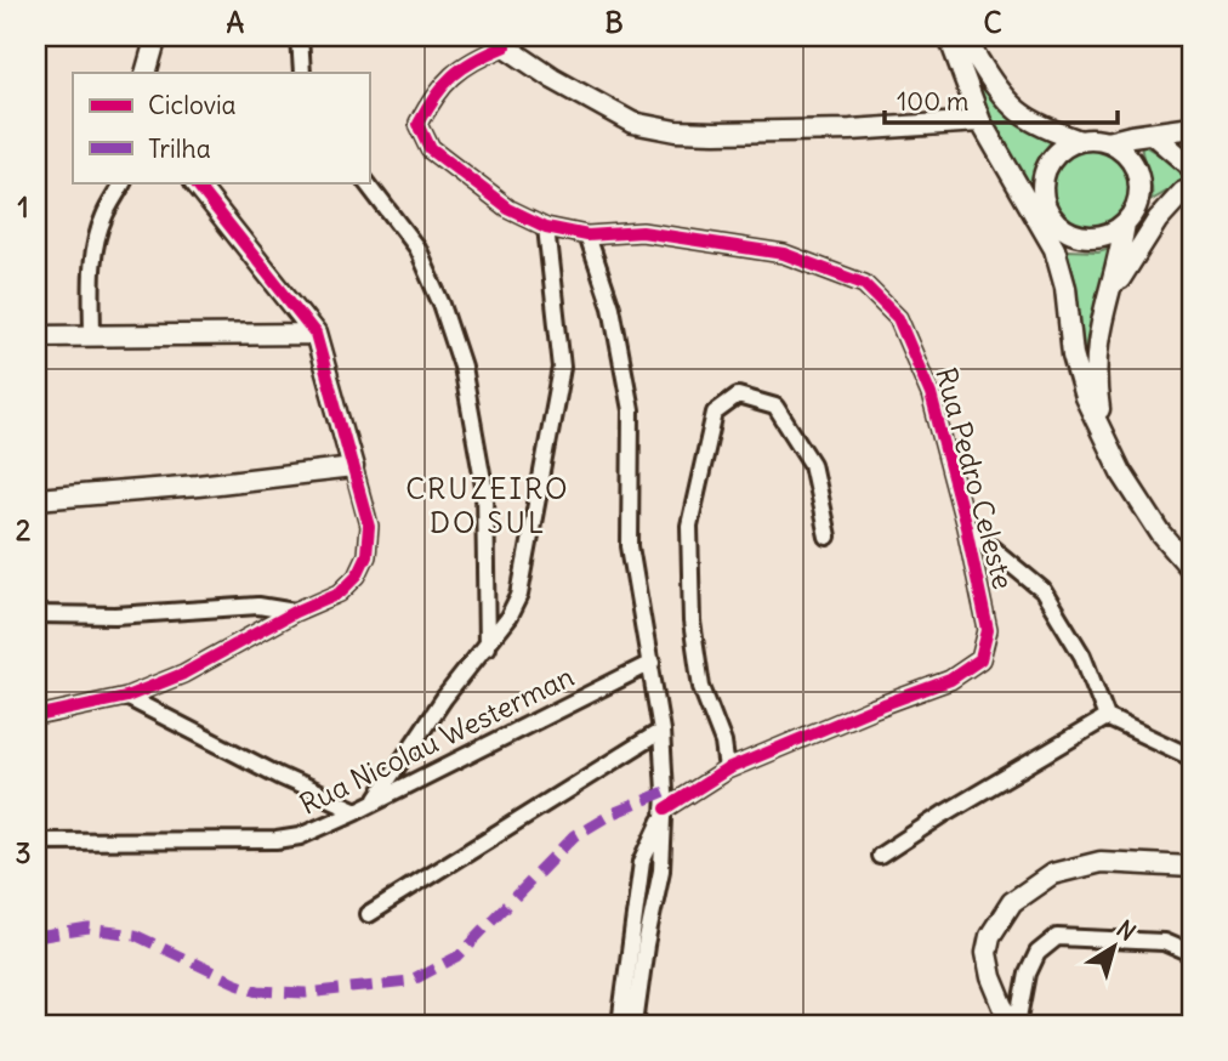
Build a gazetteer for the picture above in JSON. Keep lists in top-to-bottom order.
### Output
{
  "streets": {
    "street": ["Rua Pedro Celeste", "Rua Nicolau Westerman"]
  },
  "districts": ["CRUZEIRO DO SUL"],
  "legend": ["Ciclovia", "Trilha"],
  "scale_bar": "100 m",
  "north": "top right",
  "grid": {
    "columns": ["A", "B", "C"],
    "rows": ["1", "2", "3"]
  }
}
